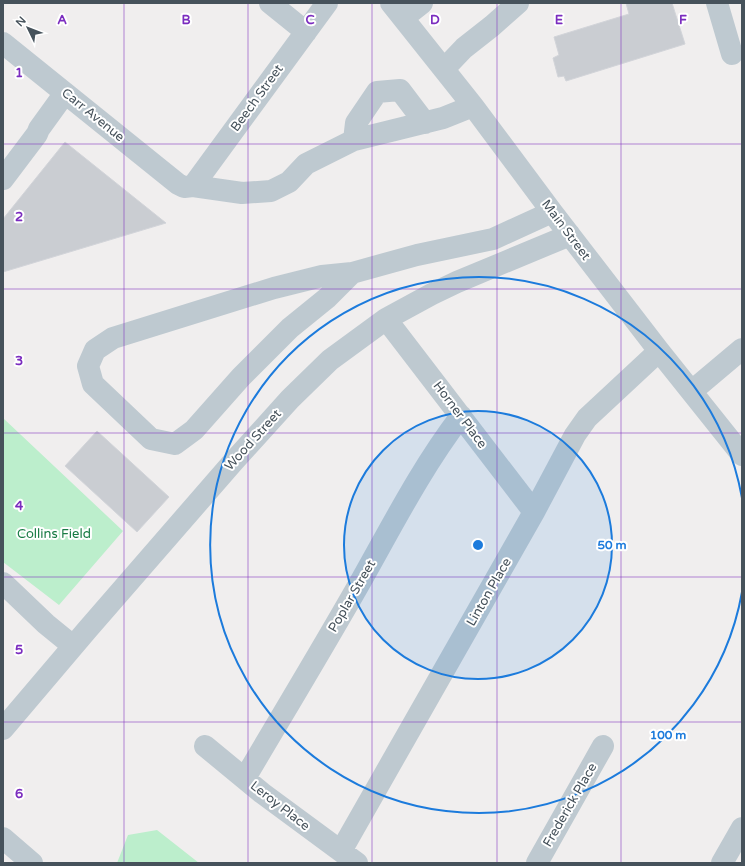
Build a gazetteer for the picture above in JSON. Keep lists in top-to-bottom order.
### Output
{
  "streets": {
    "street": [
      "Beech Street",
      "Carr Avenue",
      "Main Street",
      "Horner Place",
      "Wood Street",
      "Linton Place",
      "Poplar Street",
      "Frederick Place",
      "Leroy Place"
    ]
  },
  "crossings": [
    ["Beech Street", "Carr Avenue"],
    ["Main Street", "Wood Street"],
    ["Main Street", "Linton Place"],
    ["Horner Place", "Wood Street"],
    ["Horner Place", "Linton Place"],
    ["Horner Place", "Poplar Street"],
    ["Linton Place", "Leroy Place"],
    ["Poplar Street", "Leroy Place"]
  ],
  "parks": ["Collins Field"],
  "north": "top left",
  "grid": {
    "columns": [
      "A",
      "B",
      "C",
      "D",
      "E",
      "F"
    ],
    "rows": [
      "1",
      "2",
      "3",
      "4",
      "5",
      "6"
    ]
  },
  "rings": ["50 m", "100 m"]
}
